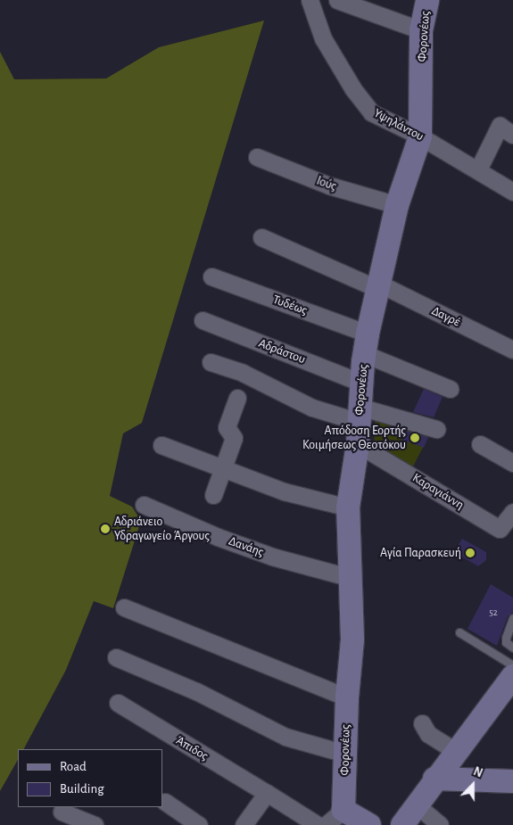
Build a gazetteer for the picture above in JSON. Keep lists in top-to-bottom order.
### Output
{
  "streets": {
    "street": [
      "Φορονέως",
      "Υψηλάντου",
      "Ιούς",
      "Τυδέως",
      "Δαγρέ",
      "Αδράστου",
      "Καραγιάννη",
      "Δανάης",
      "Άπιδος"
    ]
  },
  "crossings": [
    ["Φορονέως", "Υψηλάντου"],
    ["Φορονέως", "Ιούς"],
    ["Φορονέως", "Τυδέως"],
    ["Φορονέως", "Δαγρέ"],
    ["Φορονέως", "Αδράστου"],
    ["Φορονέως", "Καραγιάννη"],
    ["Φορονέως", "Δανάης"]
  ],
  "places": ["Απόδοση Εορτής Κοιμήσεως Θεοτόκου", "Αδριάνειο Υδραγωγείο Άργους", "Αγία Παρασκευή"],
  "house_numbers": ["52"],
  "legend": ["Road", "Building"],
  "north": "top"
}
